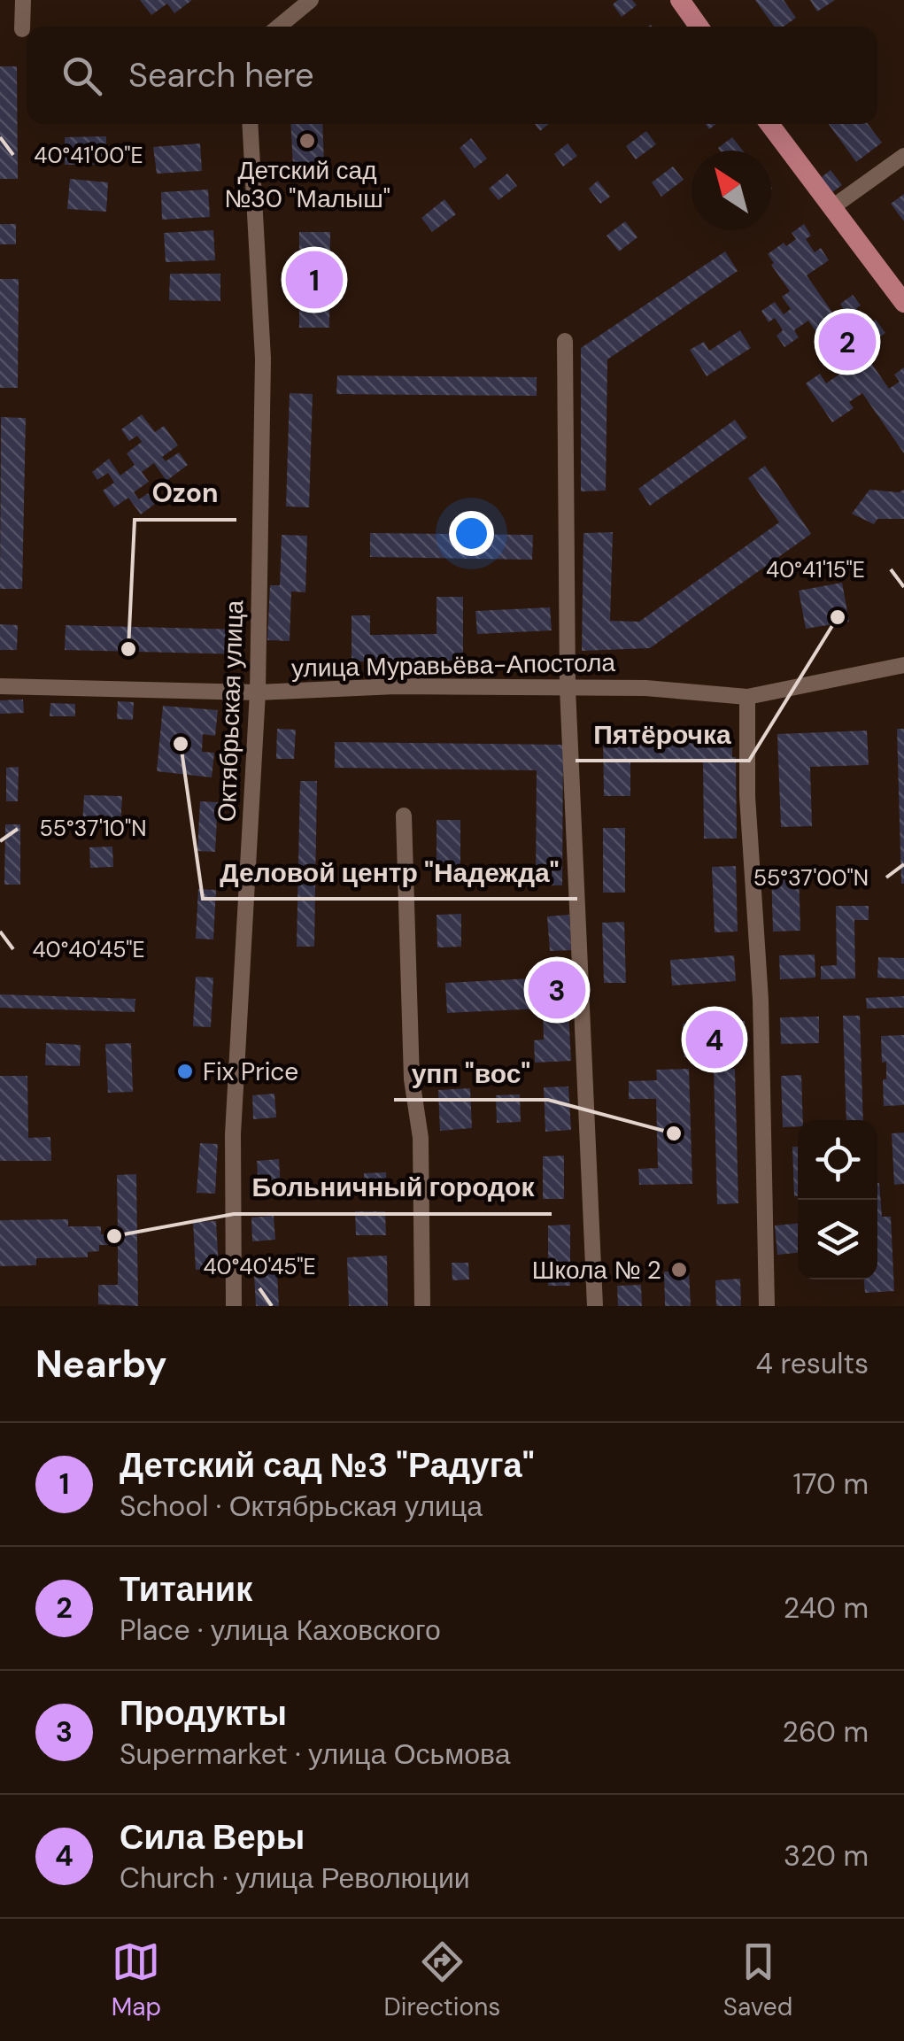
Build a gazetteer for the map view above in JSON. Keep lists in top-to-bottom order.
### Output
{
  "streets": {
    "street": ["улица Муравьёва-Апостола", "Октябрьская улица"]
  },
  "crossings": [
    ["улица Муравьёва-Апостола", "Октябрьская улица"]
  ],
  "places": [
    "Детский сад №30 \"Малыш\"",
    "Пятёрочка",
    "Ozon",
    "Деловой центр \"Надежда\"",
    "Fix Price",
    "упп \"вос\"",
    "Больничный городок",
    "Школа № 2"
  ],
  "north": "top left",
  "page": {
    "search": "Search here",
    "pins": [
      "1",
      "2",
      "3",
      "4"
    ],
    "heading": ["Nearby", "4 results"],
    "list": [
      {
        "mark": "1",
        "name": "Детский сад №3 \"Радуга\"",
        "note": "School · Октябрьская улица",
        "value": "170 m"
      },
      {
        "mark": "2",
        "name": "Титаник",
        "note": "Place · улица Каховского",
        "value": "240 m"
      },
      {
        "mark": "3",
        "name": "Продукты",
        "note": "Supermarket · улица Осьмова",
        "value": "260 m"
      },
      {
        "mark": "4",
        "name": "Сила Веры",
        "note": "Church · улица Революции",
        "value": "320 m"
      }
    ],
    "nav": ["Map", "Directions", "Saved"]
  },
  "coordinates": [
    "40°41'00\"E",
    "40°41'15\"E",
    "55°37'10\"N",
    "55°37'00\"N",
    "40°40'45\"E"
  ]
}
